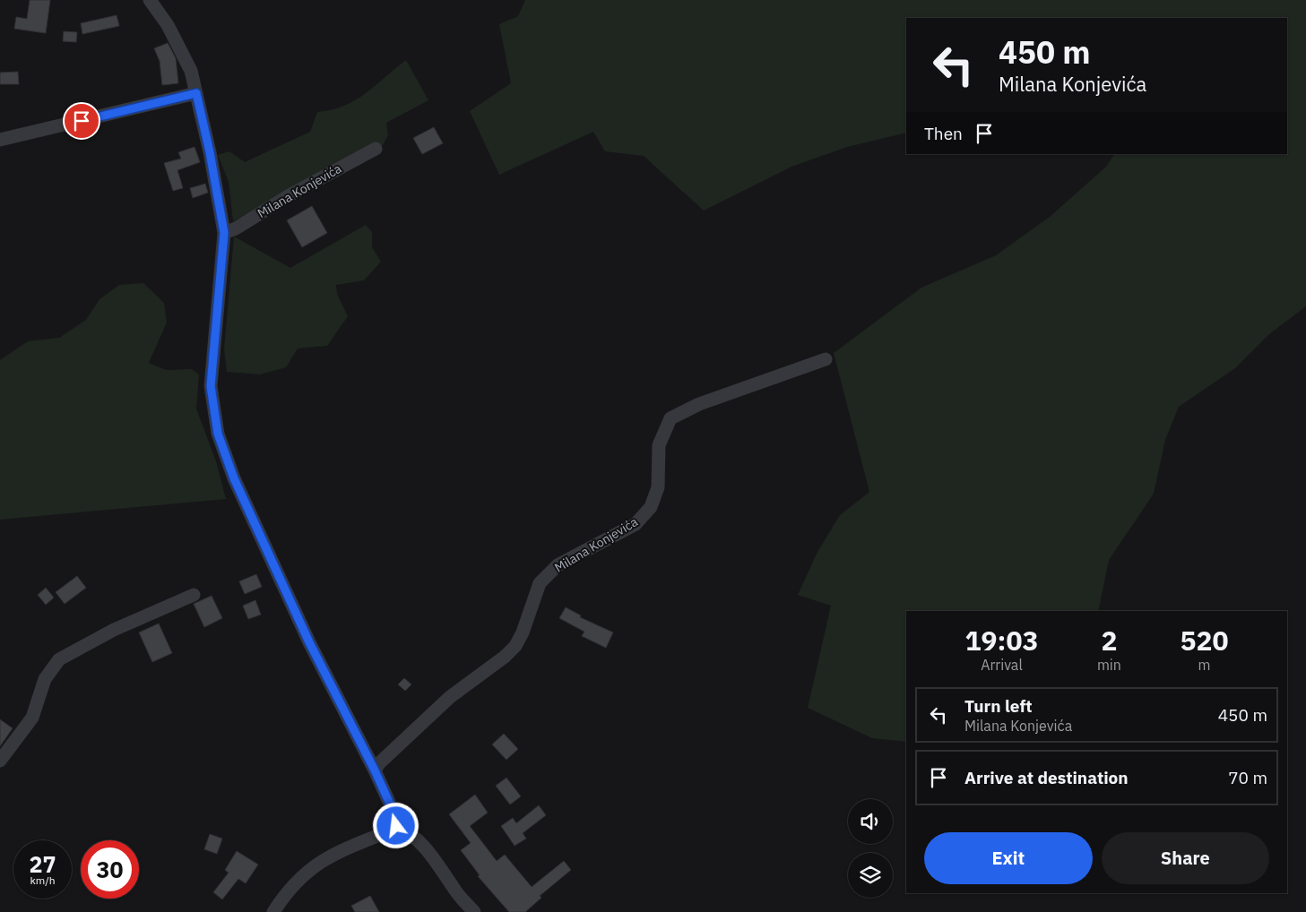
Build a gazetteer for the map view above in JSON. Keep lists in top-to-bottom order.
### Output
{
  "streets": {
    "street": ["Milana Konjevića"]
  },
  "page": {
    "turn": ["450 m", "Milana Konjevića"],
    "then": "Then",
    "eta": [
      "19:03",
      "Arrival",
      "2",
      "min",
      "520",
      "m"
    ],
    "list": [
      {
        "name": "Turn left",
        "note": "Milana Konjevića",
        "value": "450 m"
      },
      {
        "name": "Arrive at destination",
        "value": "70 m"
      }
    ],
    "buttons": ["Exit", "Share"],
    "speed": "27 km/h",
    "limit": "30"
  }
}
